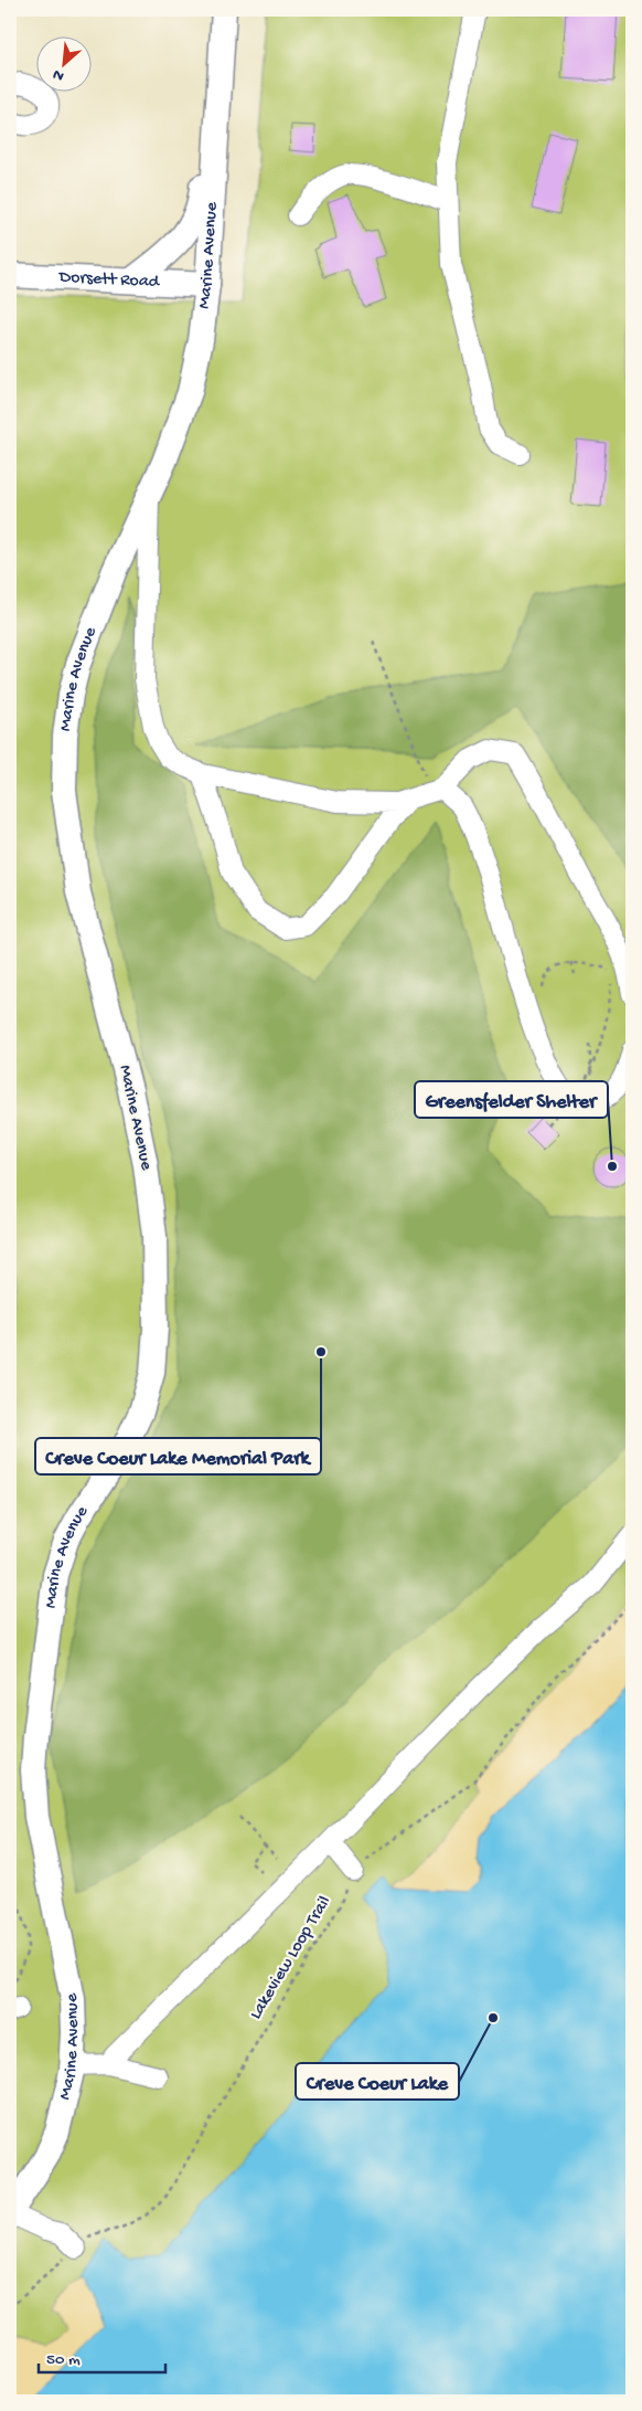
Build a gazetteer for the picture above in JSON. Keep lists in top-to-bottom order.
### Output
{
  "streets": {
    "main road": ["Marine Avenue", "Dorsett Road"],
    "path": ["Lakeview Loop Trail"]
  },
  "crossings": [
    ["Marine Avenue", "Dorsett Road"]
  ],
  "places": ["Greensfelder Shelter", "Creve Coeur Lake Memorial Park", "Creve Coeur Lake"],
  "scale_bar": "50 m",
  "north": "bottom left"
}
